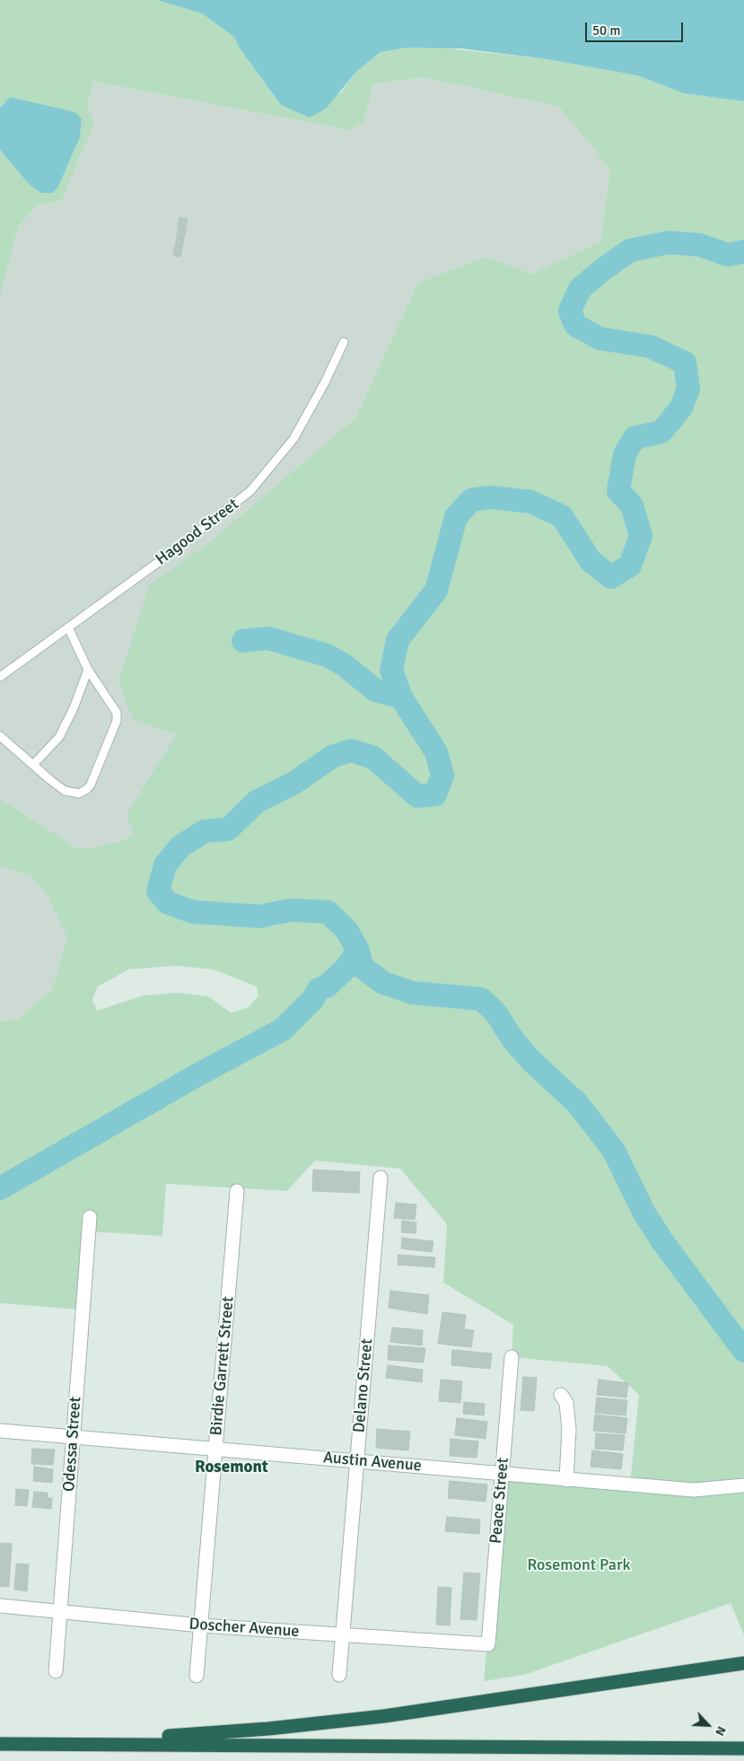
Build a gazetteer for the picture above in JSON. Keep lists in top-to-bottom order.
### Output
{
  "streets": {
    "street": [
      "Birdie Garrett Street",
      "Delano Street",
      "Odessa Street",
      "Austin Avenue",
      "Peace Street",
      "Doscher Avenue"
    ],
    "lane": ["Hagood Street"]
  },
  "crossings": [
    ["Birdie Garrett Street", "Austin Avenue"],
    ["Birdie Garrett Street", "Doscher Avenue"],
    ["Delano Street", "Austin Avenue"],
    ["Delano Street", "Doscher Avenue"],
    ["Odessa Street", "Austin Avenue"],
    ["Odessa Street", "Doscher Avenue"],
    ["Austin Avenue", "Peace Street"],
    ["Peace Street", "Doscher Avenue"]
  ],
  "districts": ["Rosemont"],
  "parks": ["Rosemont Park"],
  "scale_bar": "50 m",
  "north": "bottom right"
}
